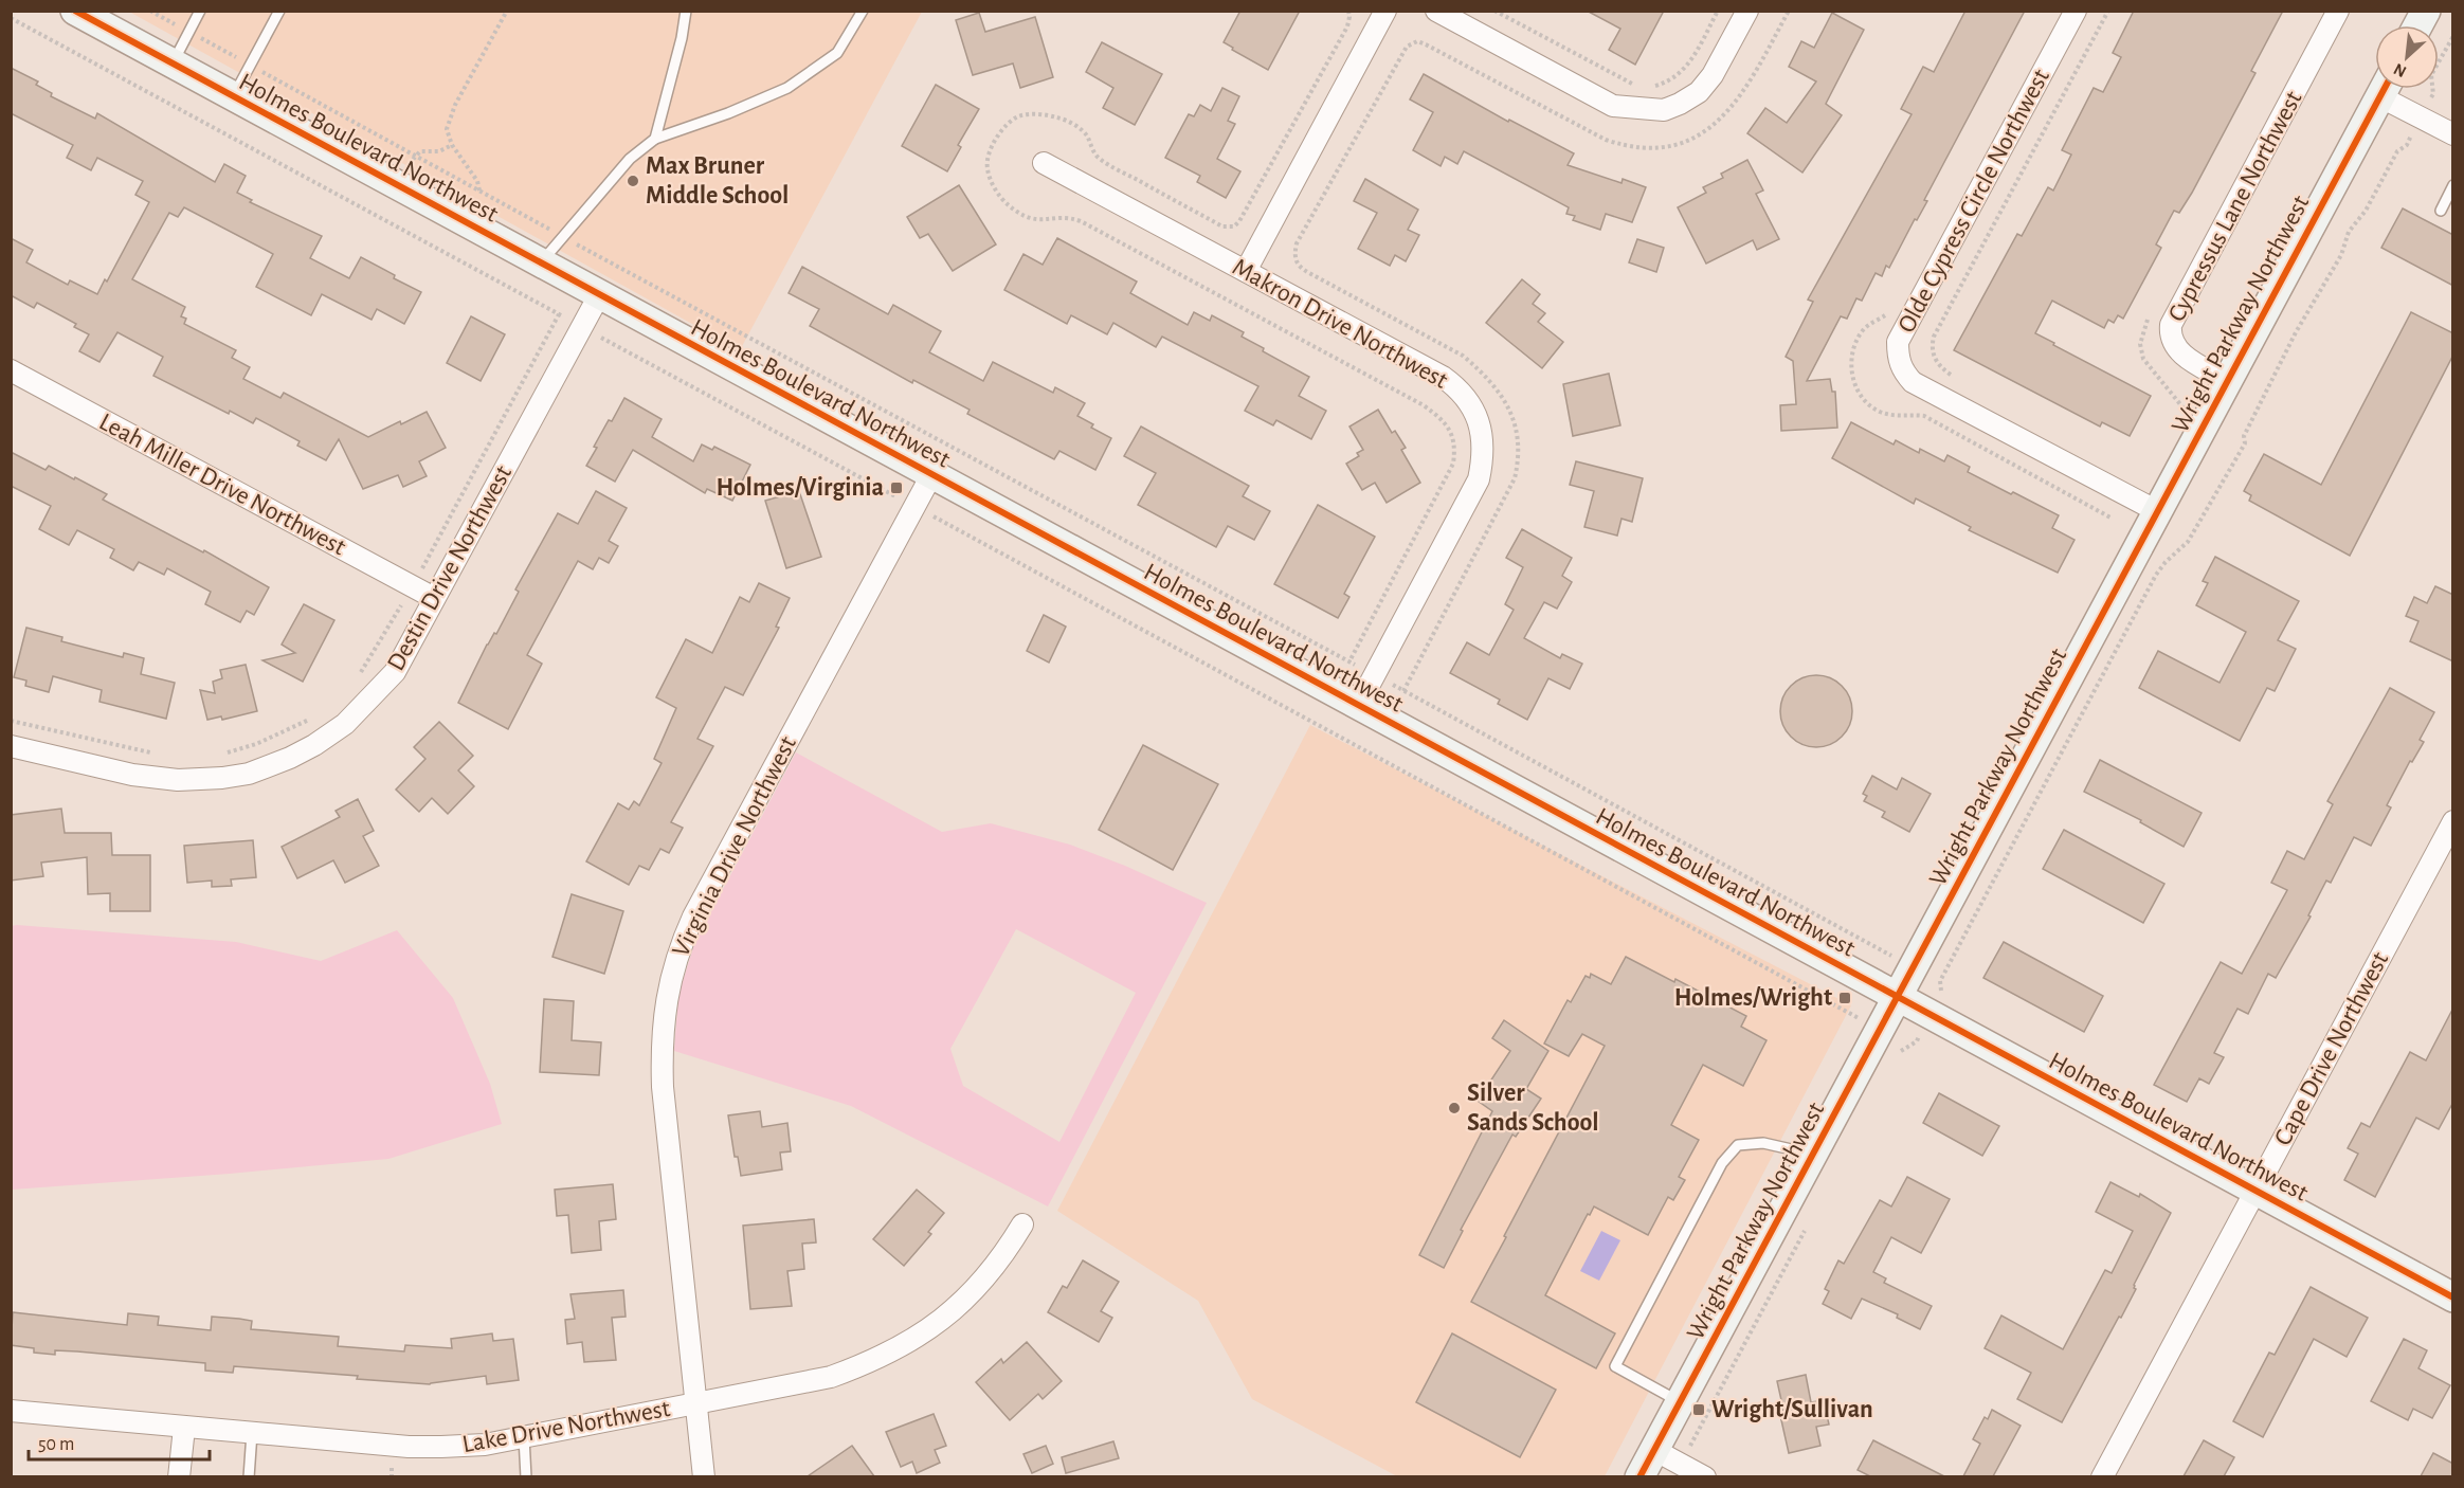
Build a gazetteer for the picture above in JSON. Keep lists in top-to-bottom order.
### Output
{
  "streets": {
    "street": [
      "Holmes Boulevard Northwest",
      "Olde Cypress Circle Northwest",
      "Cypressus Lane Northwest",
      "Wright Parkway Northwest",
      "Makron Drive Northwest",
      "Leah Miller Drive Northwest",
      "Destin Drive Northwest",
      "Virginia Drive Northwest",
      "Cape Drive Northwest",
      "Lake Drive Northwest"
    ]
  },
  "crossings": [
    ["Holmes Boulevard Northwest", "Wright Parkway Northwest"],
    ["Holmes Boulevard Northwest", "Makron Drive Northwest"],
    ["Holmes Boulevard Northwest", "Destin Drive Northwest"],
    ["Holmes Boulevard Northwest", "Virginia Drive Northwest"],
    ["Holmes Boulevard Northwest", "Cape Drive Northwest"],
    ["Olde Cypress Circle Northwest", "Wright Parkway Northwest"],
    ["Cypressus Lane Northwest", "Wright Parkway Northwest"],
    ["Leah Miller Drive Northwest", "Destin Drive Northwest"],
    ["Virginia Drive Northwest", "Lake Drive Northwest"]
  ],
  "places": {
    "other": ["Max Bruner Middle School", "Silver Sands School"],
    "transit": ["Holmes/Virginia", "Holmes/Wright", "Wright/Sullivan"]
  },
  "scale_bar": "50 m",
  "north": "bottom left"
}
